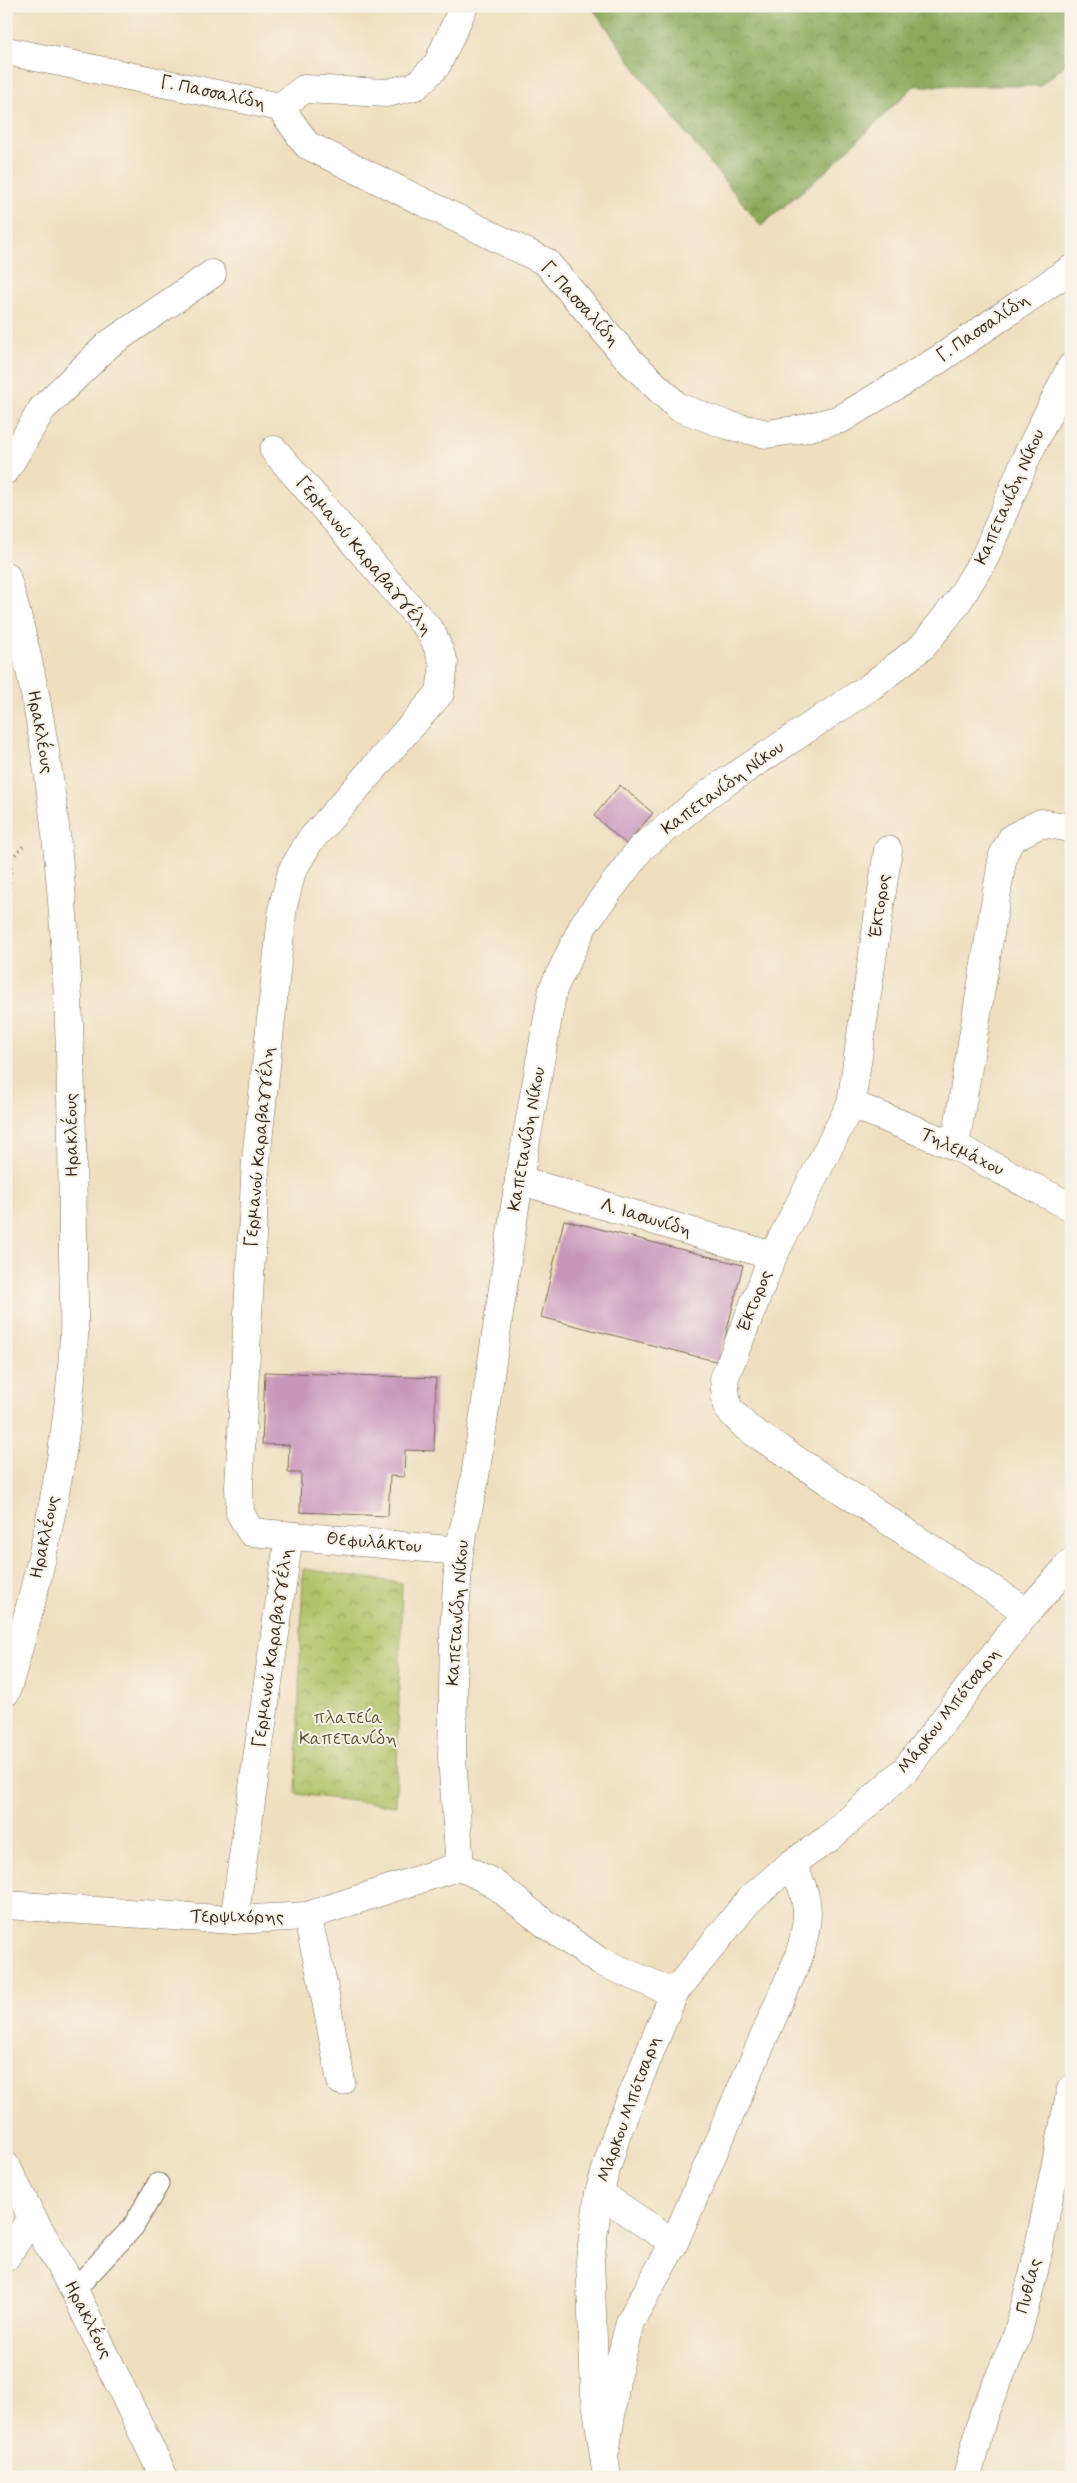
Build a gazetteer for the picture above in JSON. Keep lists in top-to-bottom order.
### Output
{
  "streets": {
    "street": [
      "Γ. Πασσαλίδη",
      "Καπετανίδη Νίκου",
      "Γερμανού Καραβαγγέλη",
      "Ηρακλέους",
      "Έκτορος",
      "Τηλεμάχου",
      "Λ. Ιασωνίδη",
      "Θεφυλάκτου",
      "Μάρκου Μπότσαρη",
      "Τερψιχόρης",
      "Πυθίας"
    ]
  },
  "crossings": [
    ["Καπετανίδη Νίκου", "Λ. Ιασωνίδη"],
    ["Καπετανίδη Νίκου", "Θεφυλάκτου"],
    ["Καπετανίδη Νίκου", "Τερψιχόρης"],
    ["Γερμανού Καραβαγγέλη", "Θεφυλάκτου"],
    ["Γερμανού Καραβαγγέλη", "Τερψιχόρης"],
    ["Έκτορος", "Τηλεμάχου"],
    ["Έκτορος", "Λ. Ιασωνίδη"],
    ["Έκτορος", "Μάρκου Μπότσαρη"]
  ],
  "parks": ["πλατεία Καπετανίδη"]
}
